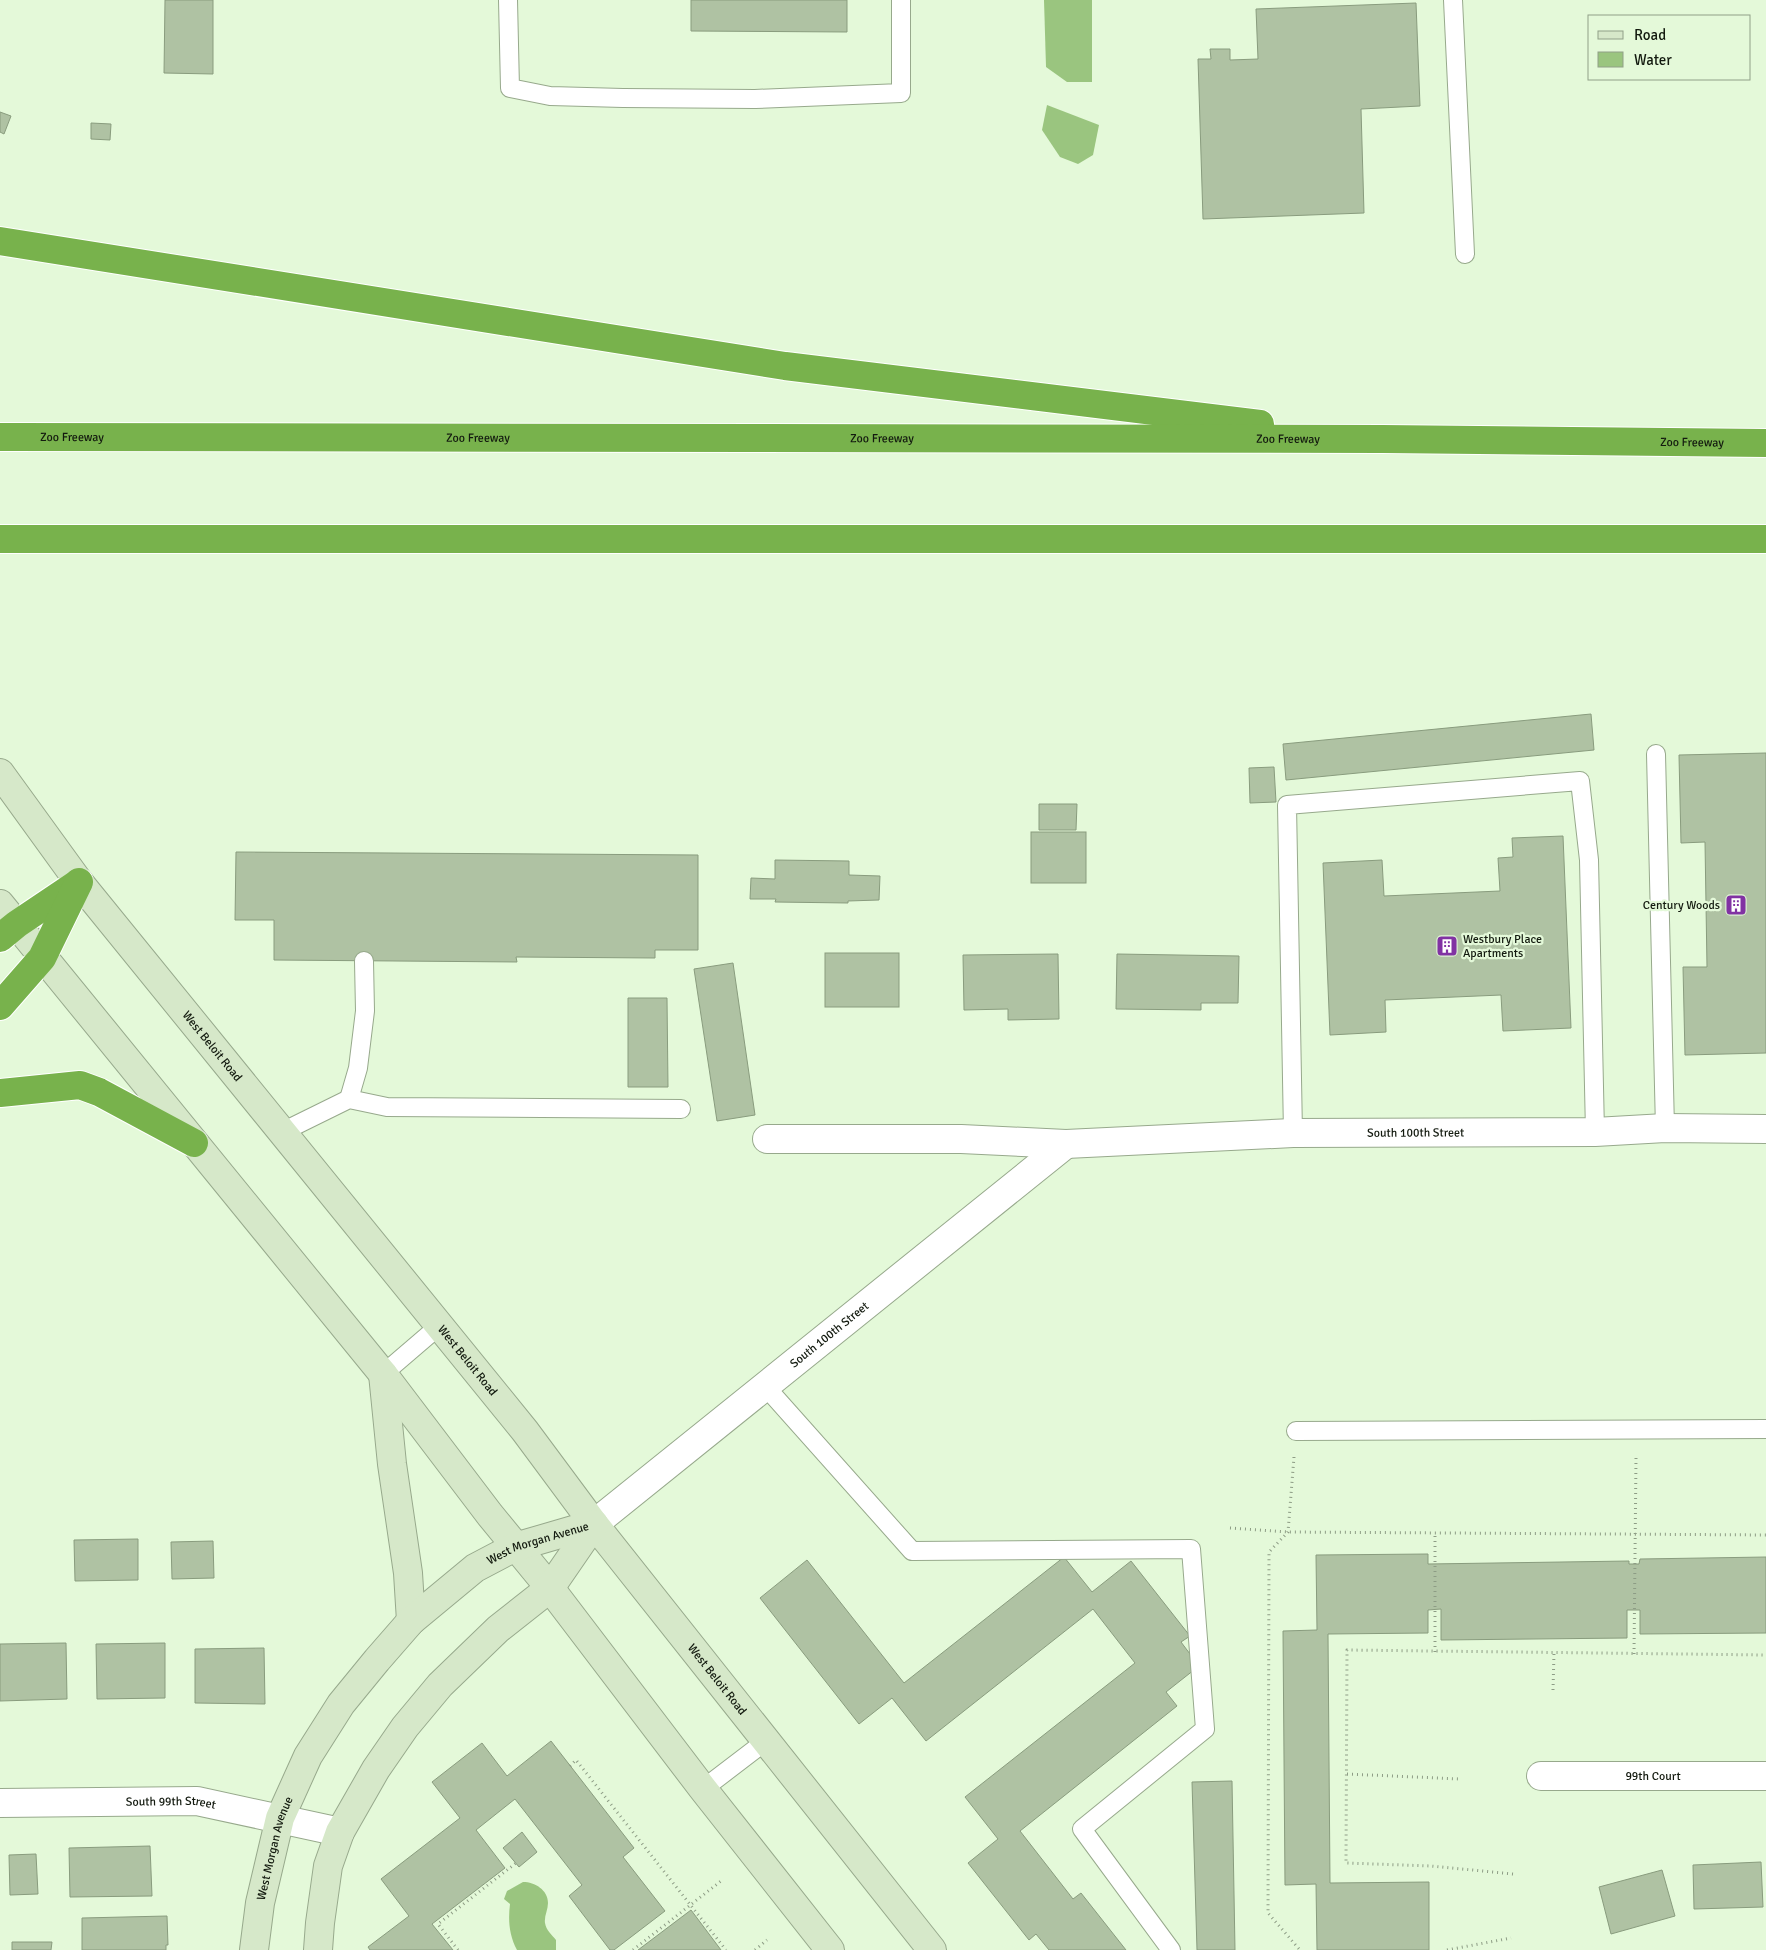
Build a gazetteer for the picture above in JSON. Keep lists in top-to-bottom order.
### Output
{
  "streets": {
    "highway": ["Zoo Freeway"],
    "main road": ["West Beloit Road", "West Morgan Avenue"],
    "street": ["South 100th Street", "99th Court", "South 99th Street"]
  },
  "crossings": [
    ["West Beloit Road", "South 100th Street"],
    ["West Beloit Road", "West Morgan Avenue"],
    ["South 100th Street", "West Morgan Avenue"],
    ["West Morgan Avenue", "South 99th Street"]
  ],
  "places": {
    "building": ["Century Woods", "Westbury Place Apartments"]
  },
  "legend": ["Road", "Water"]
}
